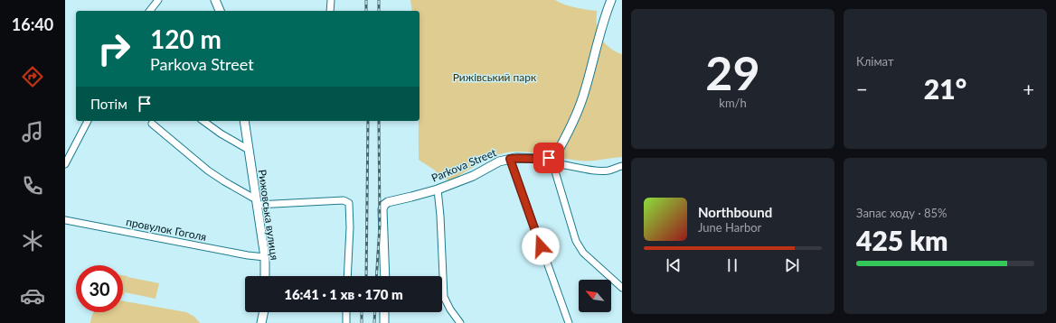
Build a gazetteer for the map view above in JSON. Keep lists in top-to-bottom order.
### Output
{
  "streets": {
    "street": ["Parkova Street", "Рижовська вулиця", "провулок Гоголя"]
  },
  "crossings": [
    ["Рижовська вулиця", "провулок Гоголя"]
  ],
  "parks": ["Рижівський парк"],
  "north": "top left",
  "page": {
    "tabs": "16:40",
    "tile": [
      ["29", "km/h"],
      "Клімат",
      ["Запас ходу · 85%", "425 km"]
    ],
    "turn": ["120 m", "Parkova Street"],
    "heat": ["−", "21°", "+"],
    "then": "Потім",
    "song": ["Northbound", "June Harbor"],
    "limit": "30",
    "trip": "16:41 · 1 хв · 170 m"
  }
}
